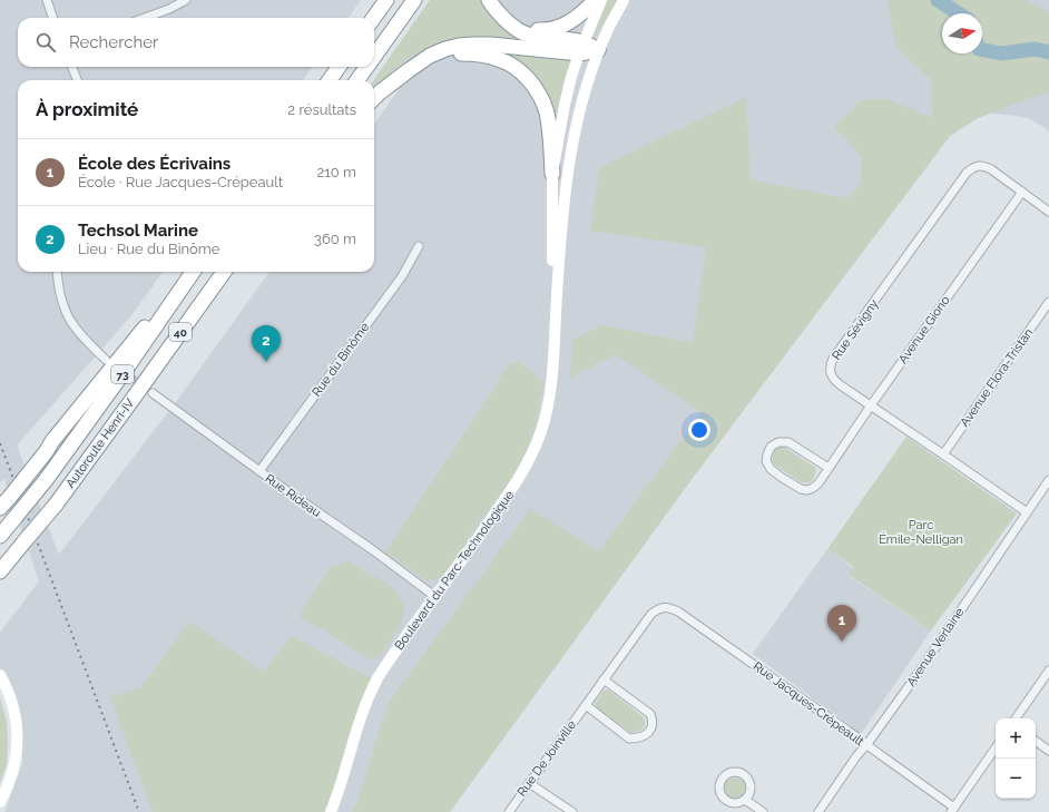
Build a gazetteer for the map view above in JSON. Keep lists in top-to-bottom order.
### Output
{
  "streets": {
    "highway": ["40", "73", "Autoroute Henri-IV"],
    "street": [
      "Rue Sévigny",
      "Avenue Giono",
      "Rue du Binôme",
      "Avenue Flora-Tristan",
      "Rue Rideau",
      "Boulevard du Parc-Technologique",
      "Avenue Verlaine",
      "Rue Jacques-Crépeault",
      "Rue De Joinville"
    ]
  },
  "crossings": [
    ["Rue Sévigny", "Avenue Giono"],
    ["Rue Sévigny", "Avenue Flora-Tristan"],
    ["Rue Sévigny", "Avenue Verlaine"],
    ["Rue du Binôme", "Rue Rideau"],
    ["Rue Rideau", "Boulevard du Parc-Technologique"],
    ["Avenue Verlaine", "Rue Jacques-Crépeault"],
    ["Rue Jacques-Crépeault", "Rue De Joinville"]
  ],
  "parks": ["Parc Émile-Nelligan"],
  "north": "right",
  "page": {
    "search": "Rechercher",
    "heading": ["À proximité", "2 résultats"],
    "list": [
      {
        "mark": "1",
        "name": "École des Écrivains",
        "note": "École · Rue Jacques-Crépeault",
        "value": "210 m"
      },
      {
        "mark": "2",
        "name": "Techsol Marine",
        "note": "Lieu · Rue du Binôme",
        "value": "360 m"
      }
    ],
    "pins": ["2", "1"],
    "map_buttons": ["+", "−"]
  }
}
